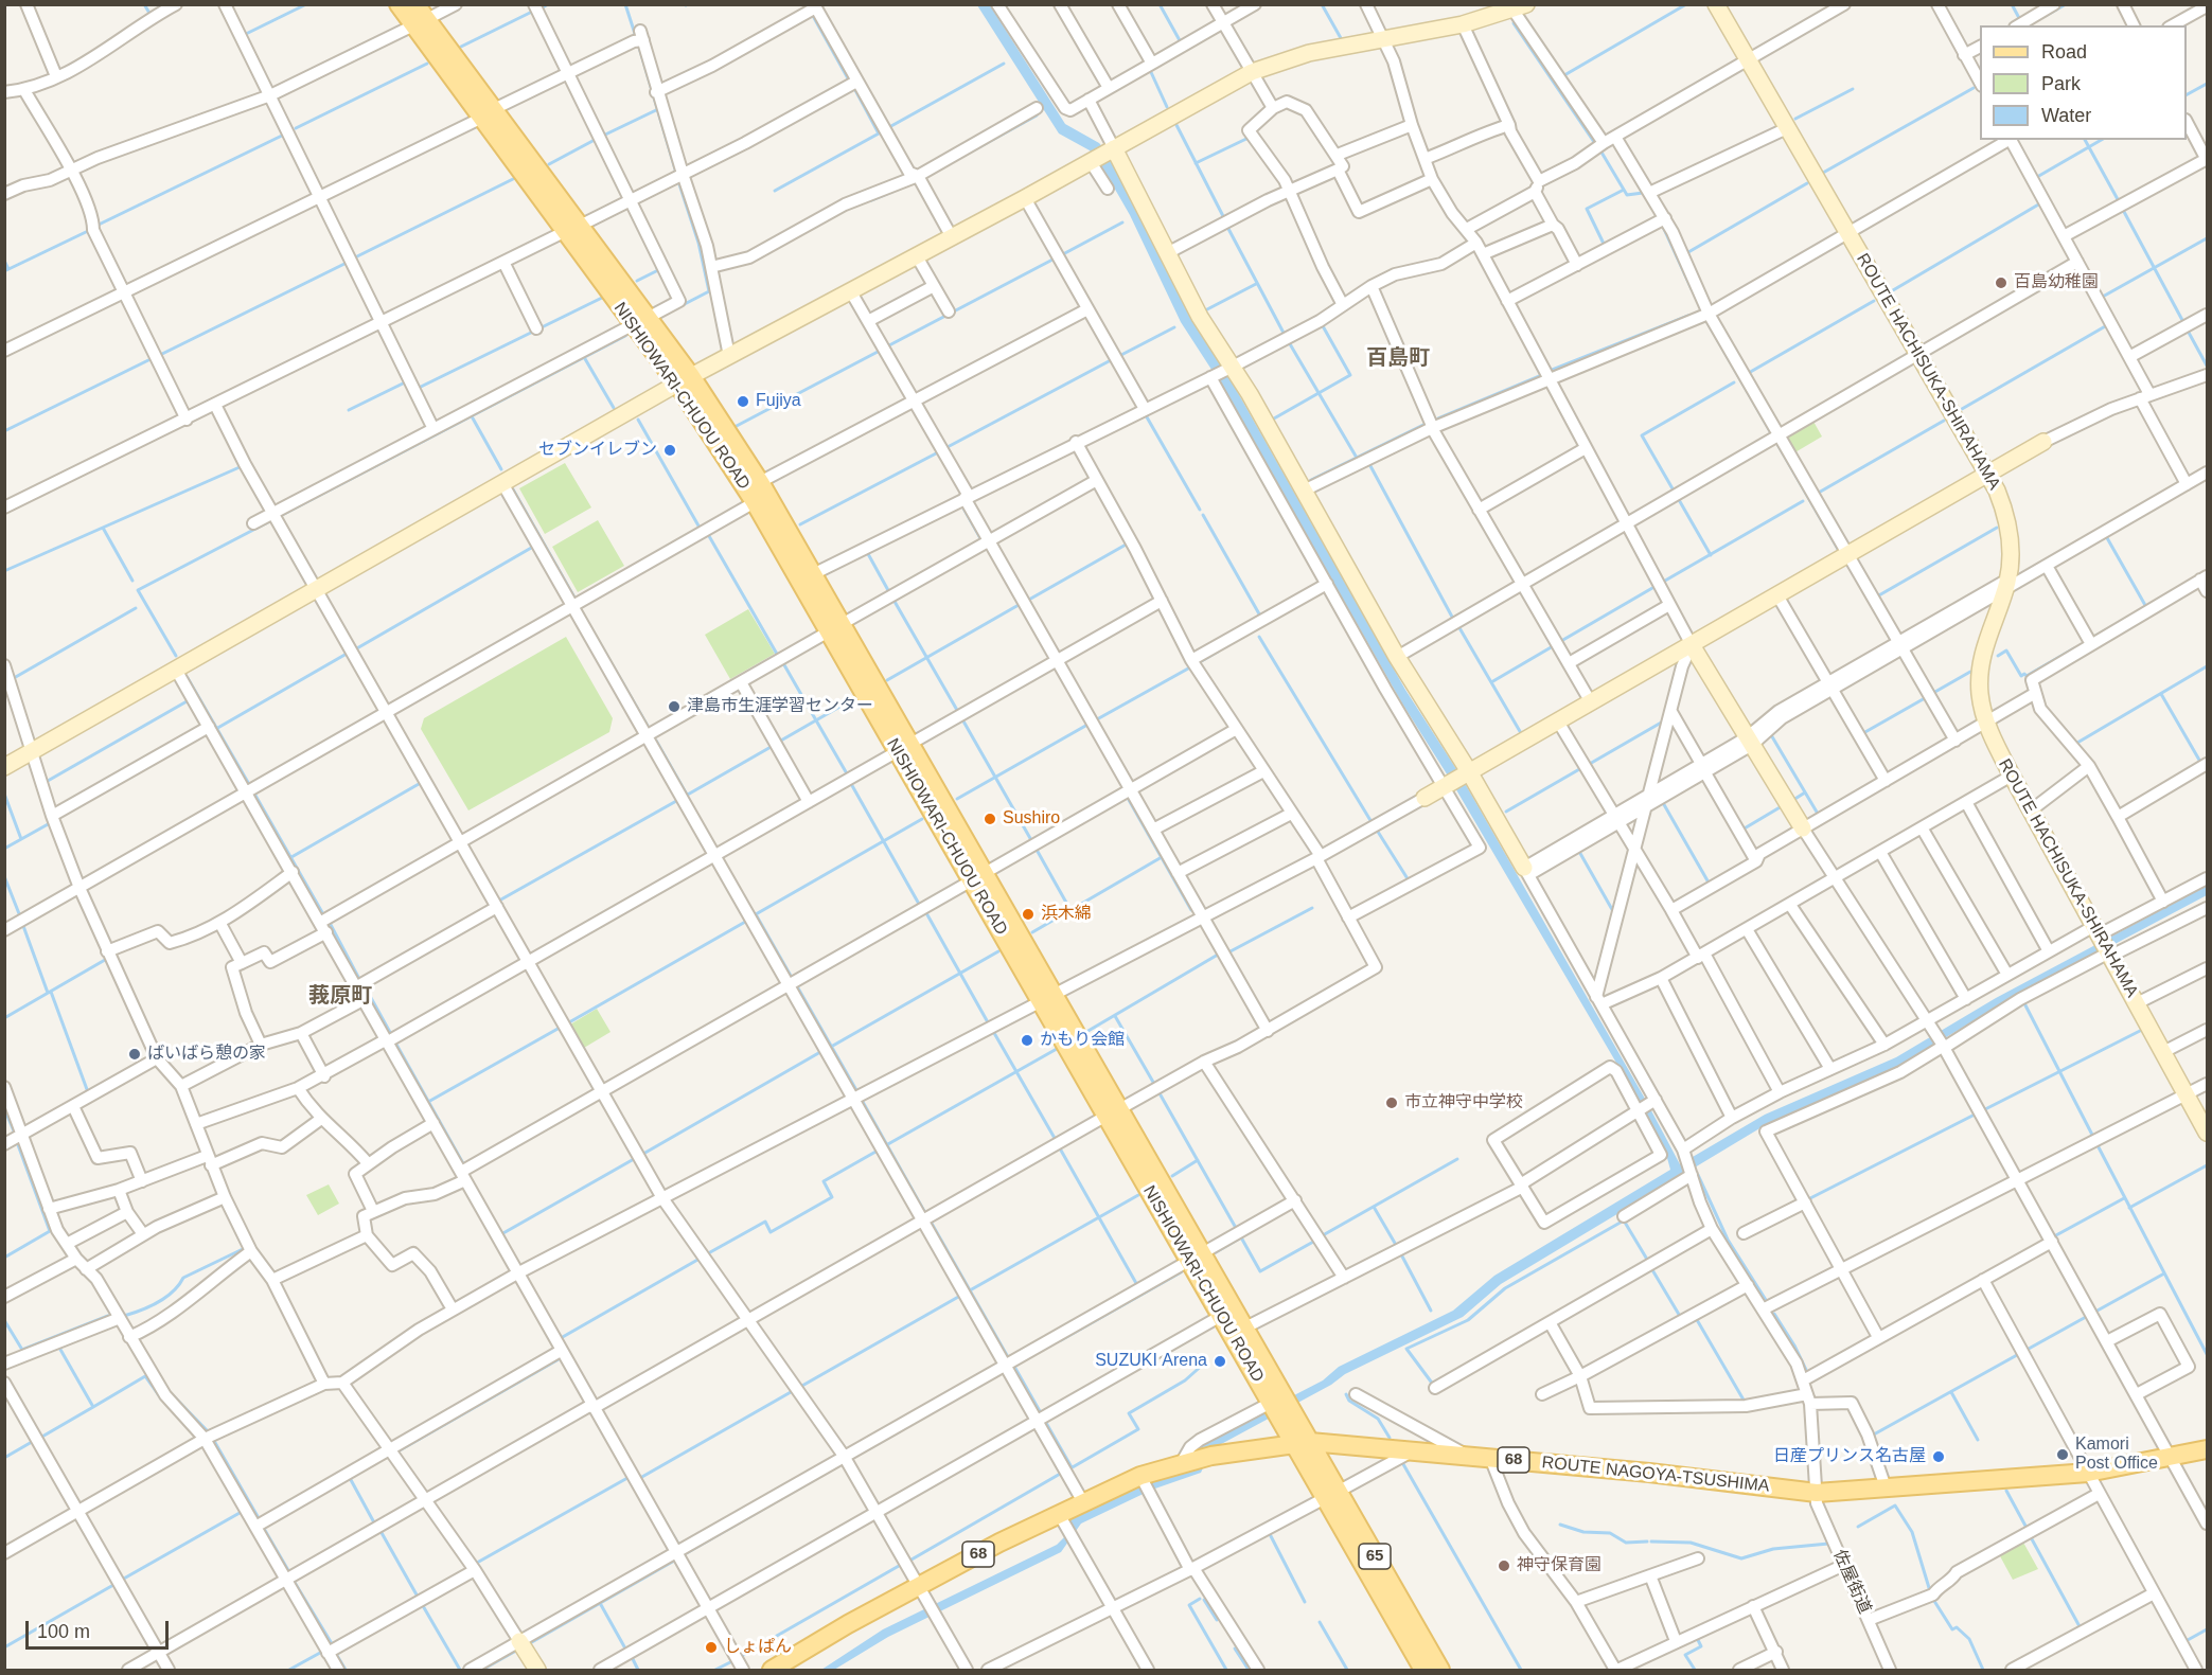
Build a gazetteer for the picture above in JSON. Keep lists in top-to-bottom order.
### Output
{
  "streets": {
    "main road": [
      "NISHIOWARI-CHUOU ROAD",
      "68",
      "ROUTE NAGOYA-TSUSHIMA",
      "65"
    ],
    "street": ["ROUTE HACHISUKA-SHIRAHAMA", "佐屋街道"]
  },
  "crossings": [
    ["NISHIOWARI-CHUOU ROAD", "ROUTE NAGOYA-TSUSHIMA"],
    ["ROUTE NAGOYA-TSUSHIMA", "佐屋街道"]
  ],
  "districts": ["百島町", "莪原町"],
  "places": [
    "百島幼稚園",
    "Fujiya",
    "セブンイレブン",
    "津島市生涯学習センター",
    "Sushiro",
    "浜木綿",
    "かもり会館",
    "ばいばら憩の家",
    "市立神守中学校",
    "SUZUKI Arena",
    "Kamori Post Office",
    "日産プリンス名古屋",
    "神守保育園",
    "しょぱん"
  ],
  "legend": ["Road", "Park", "Water"],
  "scale_bar": "100 m"
}
